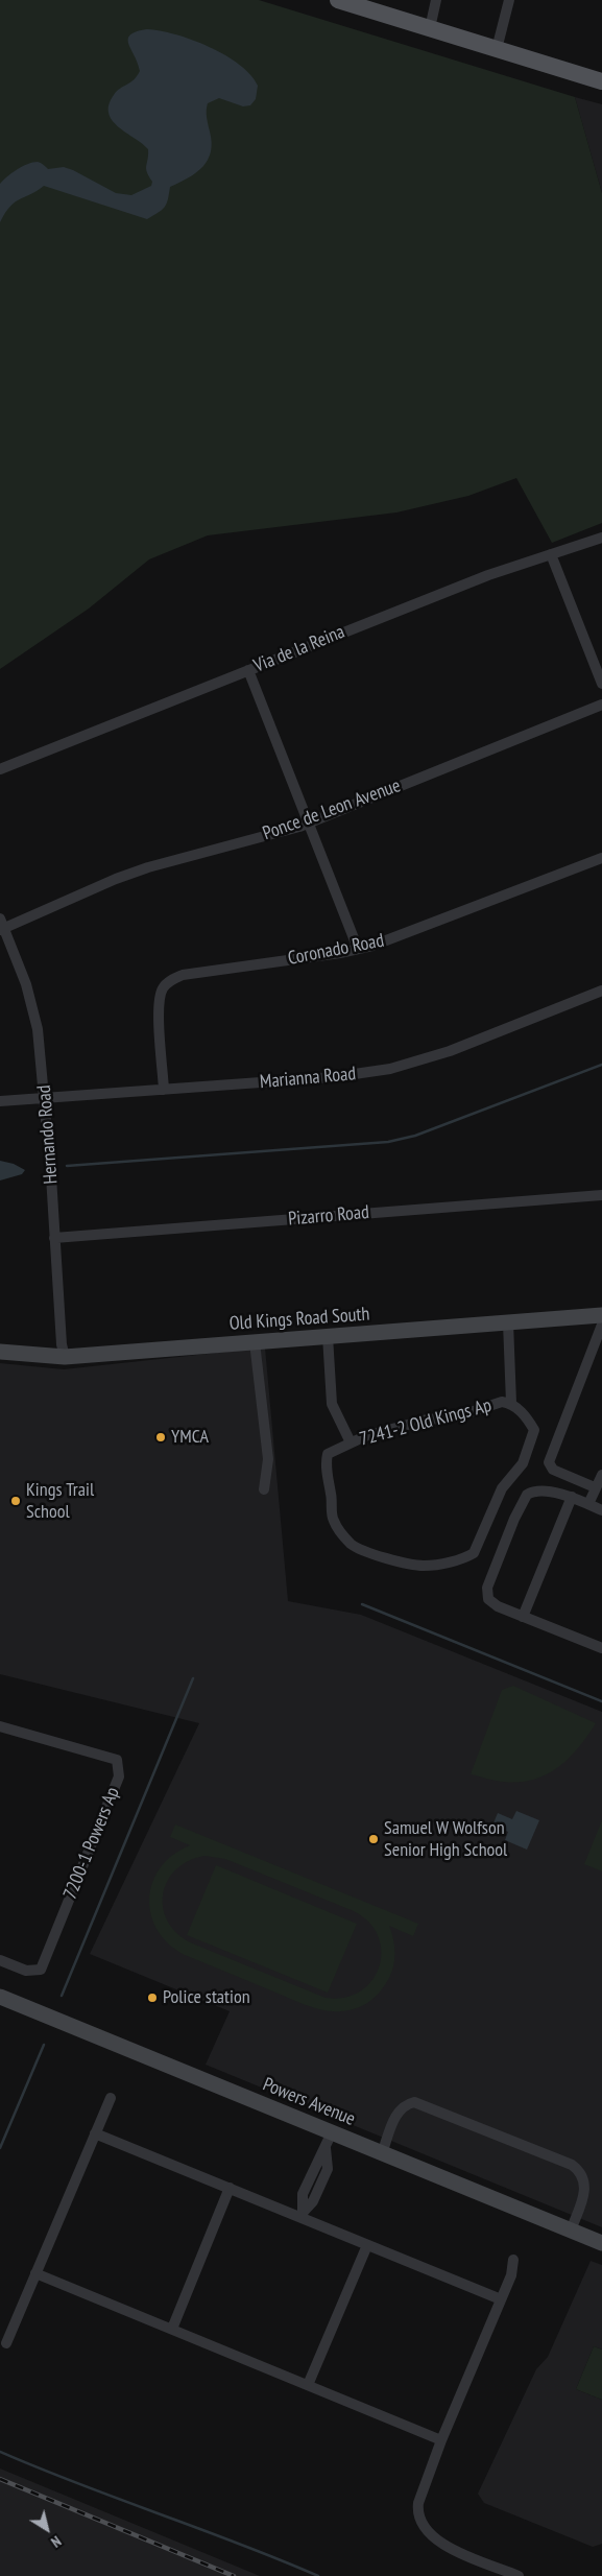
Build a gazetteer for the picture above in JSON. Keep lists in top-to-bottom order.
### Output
{
  "streets": {
    "street": [
      "Via de la Reina",
      "Ponce de Leon Avenue",
      "Coronado Road",
      "Marianna Road",
      "Hernando Road",
      "Pizarro Road",
      "Old Kings Road South",
      "7241-2 Old Kings Ap",
      "7200-1 Powers Ap",
      "Powers Avenue"
    ]
  },
  "crossings": [
    ["Ponce de Leon Avenue", "Hernando Road"],
    ["Coronado Road", "Marianna Road"],
    ["Marianna Road", "Hernando Road"],
    ["Hernando Road", "Pizarro Road"],
    ["Hernando Road", "Old Kings Road South"]
  ],
  "places": [
    "YMCA",
    "Kings Trail School",
    "Samuel W Wolfson Senior High School",
    "Police station"
  ],
  "north": "bottom right"
}
